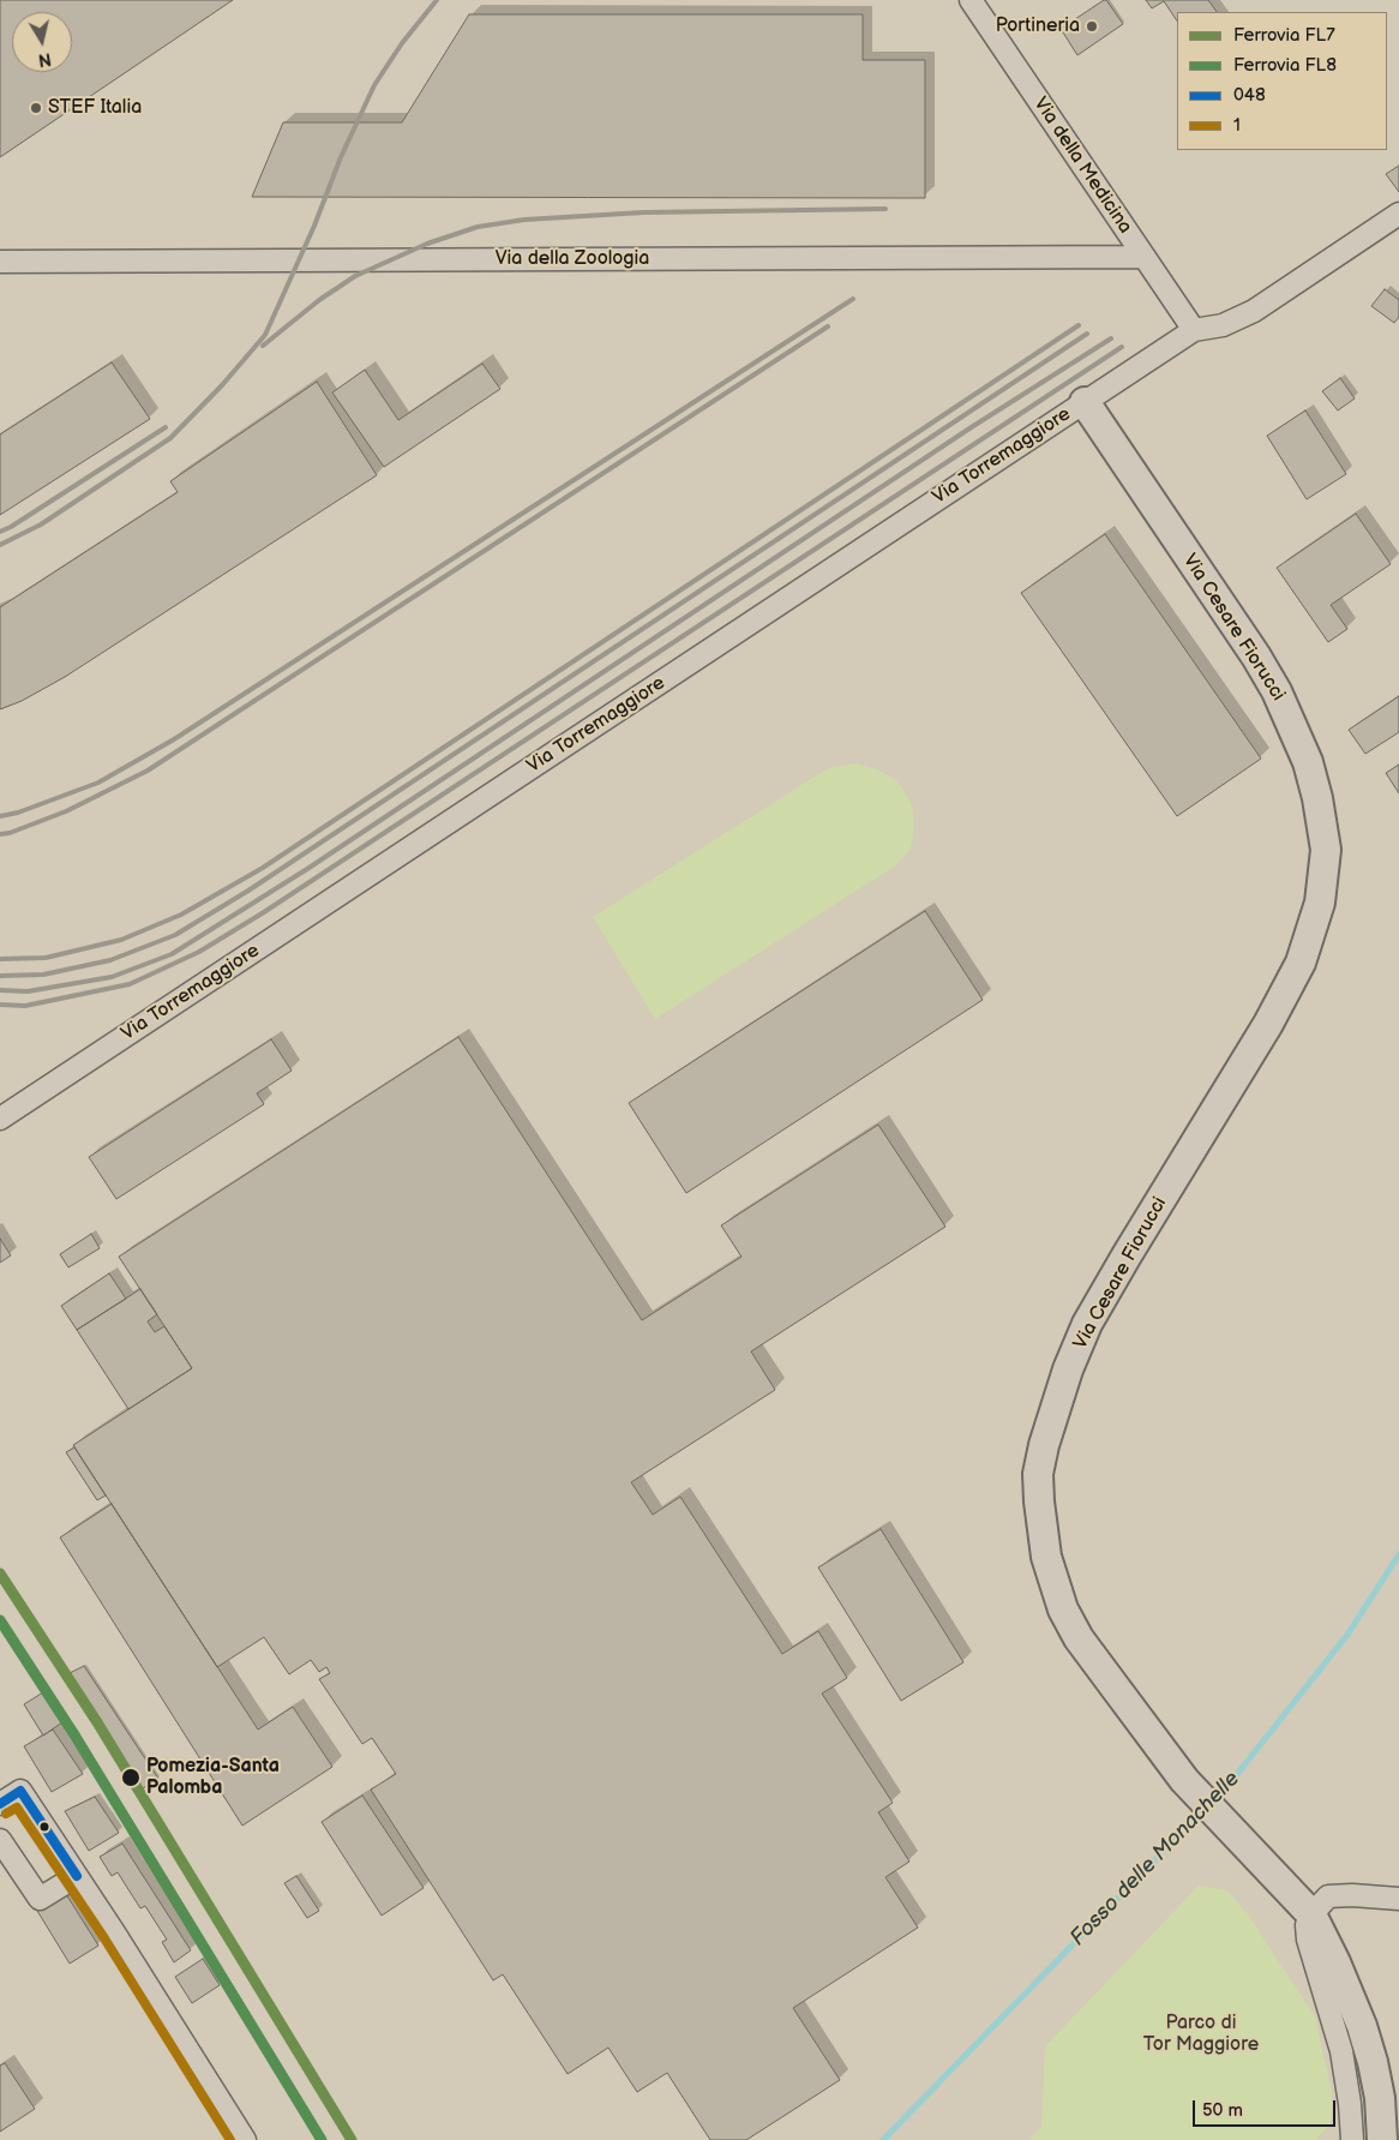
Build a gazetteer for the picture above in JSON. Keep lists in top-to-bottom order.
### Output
{
  "streets": {
    "street": [
      "Via della Medicina",
      "Via della Zoologia",
      "Via Torremaggiore",
      "Via Cesare Fiorucci"
    ]
  },
  "crossings": [
    ["Via della Medicina", "Via della Zoologia"],
    ["Via della Medicina", "Via Torremaggiore"],
    ["Via Torremaggiore", "Via Cesare Fiorucci"]
  ],
  "water": ["Fosso delle Monachelle"],
  "parks": ["Parco di Tor Maggiore"],
  "places": ["Portineria", "STEF Italia", "Pomezia-Santa Palomba"],
  "lines": [
    "rail line FL7",
    "rail line FL8",
    "transit line 048",
    "transit line 1"
  ],
  "legend": [
    "Ferrovia FL7",
    "Ferrovia FL8",
    "048",
    "1"
  ],
  "scale_bar": "50 m",
  "north": "bottom"
}
